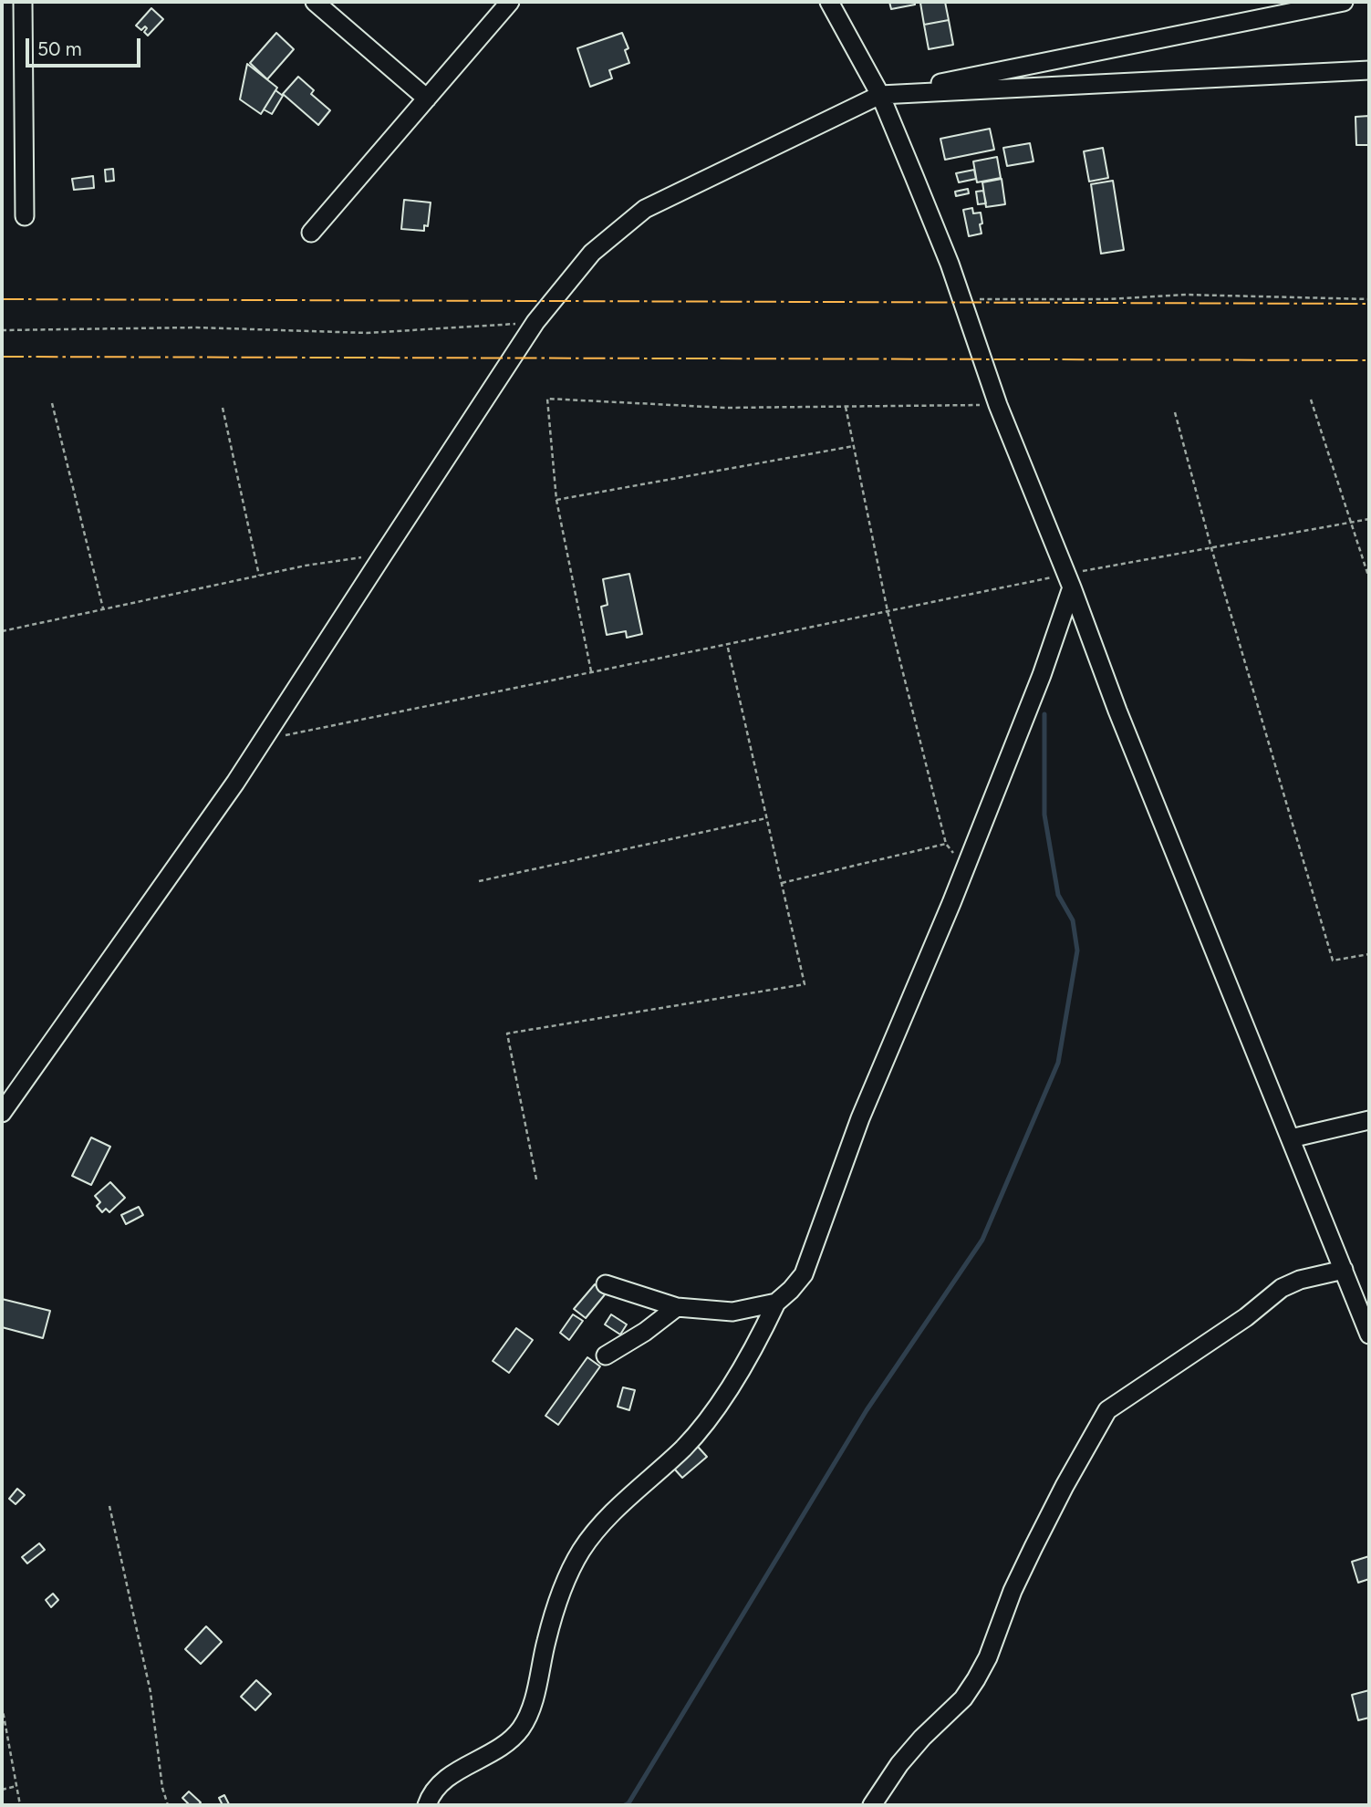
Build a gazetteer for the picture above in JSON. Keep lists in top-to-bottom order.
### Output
{
  "scale_bar": "50 m"
}
